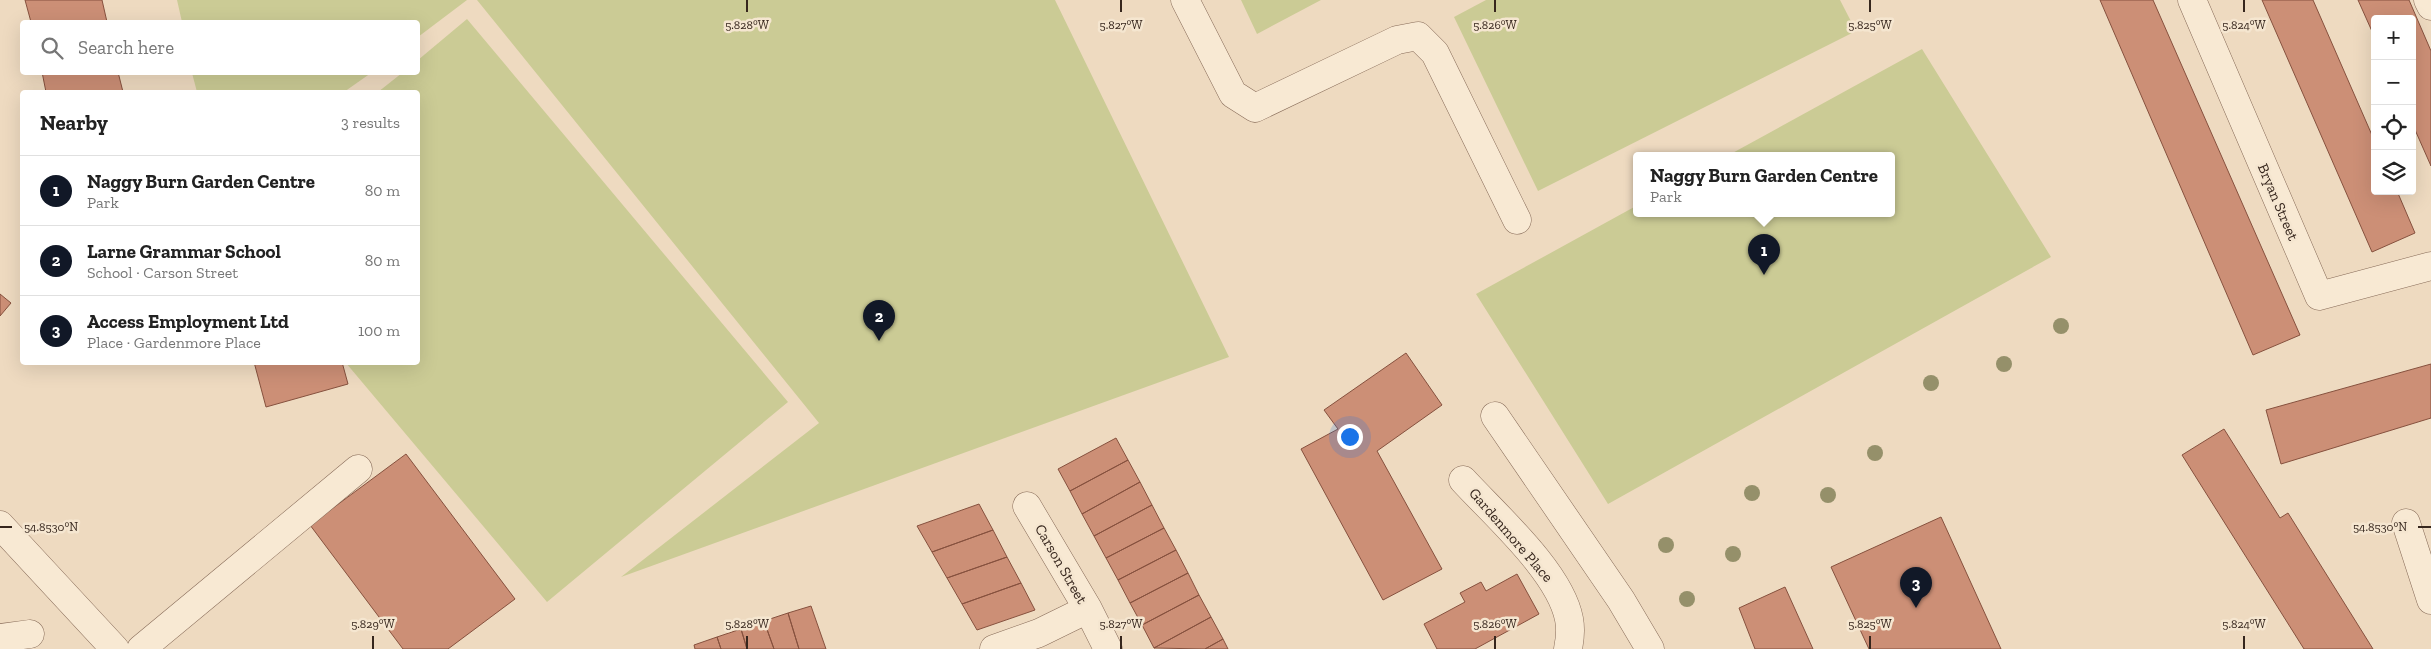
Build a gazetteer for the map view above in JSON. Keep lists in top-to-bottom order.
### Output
{
  "streets": {
    "street": ["Bryan Street", "Gardenmore Place", "Carson Street"]
  },
  "page": {
    "map_buttons": ["+", "−"],
    "search": "Search here",
    "heading": ["Nearby", "3 results"],
    "popup": ["Naggy Burn Garden Centre", "Park"],
    "list": [
      {
        "mark": "1",
        "name": "Naggy Burn Garden Centre",
        "note": "Park",
        "value": "80 m"
      },
      {
        "mark": "2",
        "name": "Larne Grammar School",
        "note": "School · Carson Street",
        "value": "80 m"
      },
      {
        "mark": "3",
        "name": "Access Employment Ltd",
        "note": "Place · Gardenmore Place",
        "value": "100 m"
      }
    ],
    "pins": ["1", "2", "3"]
  },
  "coordinates": [
    "5.828°W",
    "5.827°W",
    "5.826°W",
    "5.825°W",
    "5.824°W",
    "54.8530°N",
    "5.829°W"
  ]
}
